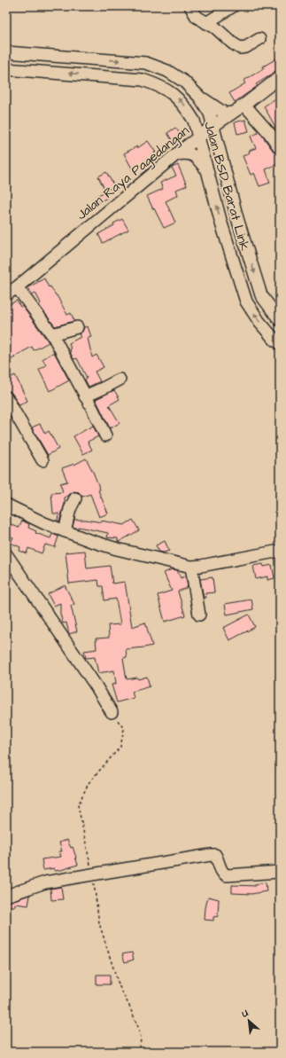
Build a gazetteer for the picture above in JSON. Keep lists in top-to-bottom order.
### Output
{
  "streets": {
    "street": ["Jalan Raya Pagedangan", "Jalan BSD Barat Link"]
  },
  "crossings": [
    ["Jalan Raya Pagedangan", "Jalan BSD Barat Link"]
  ],
  "north": "top left"
}
